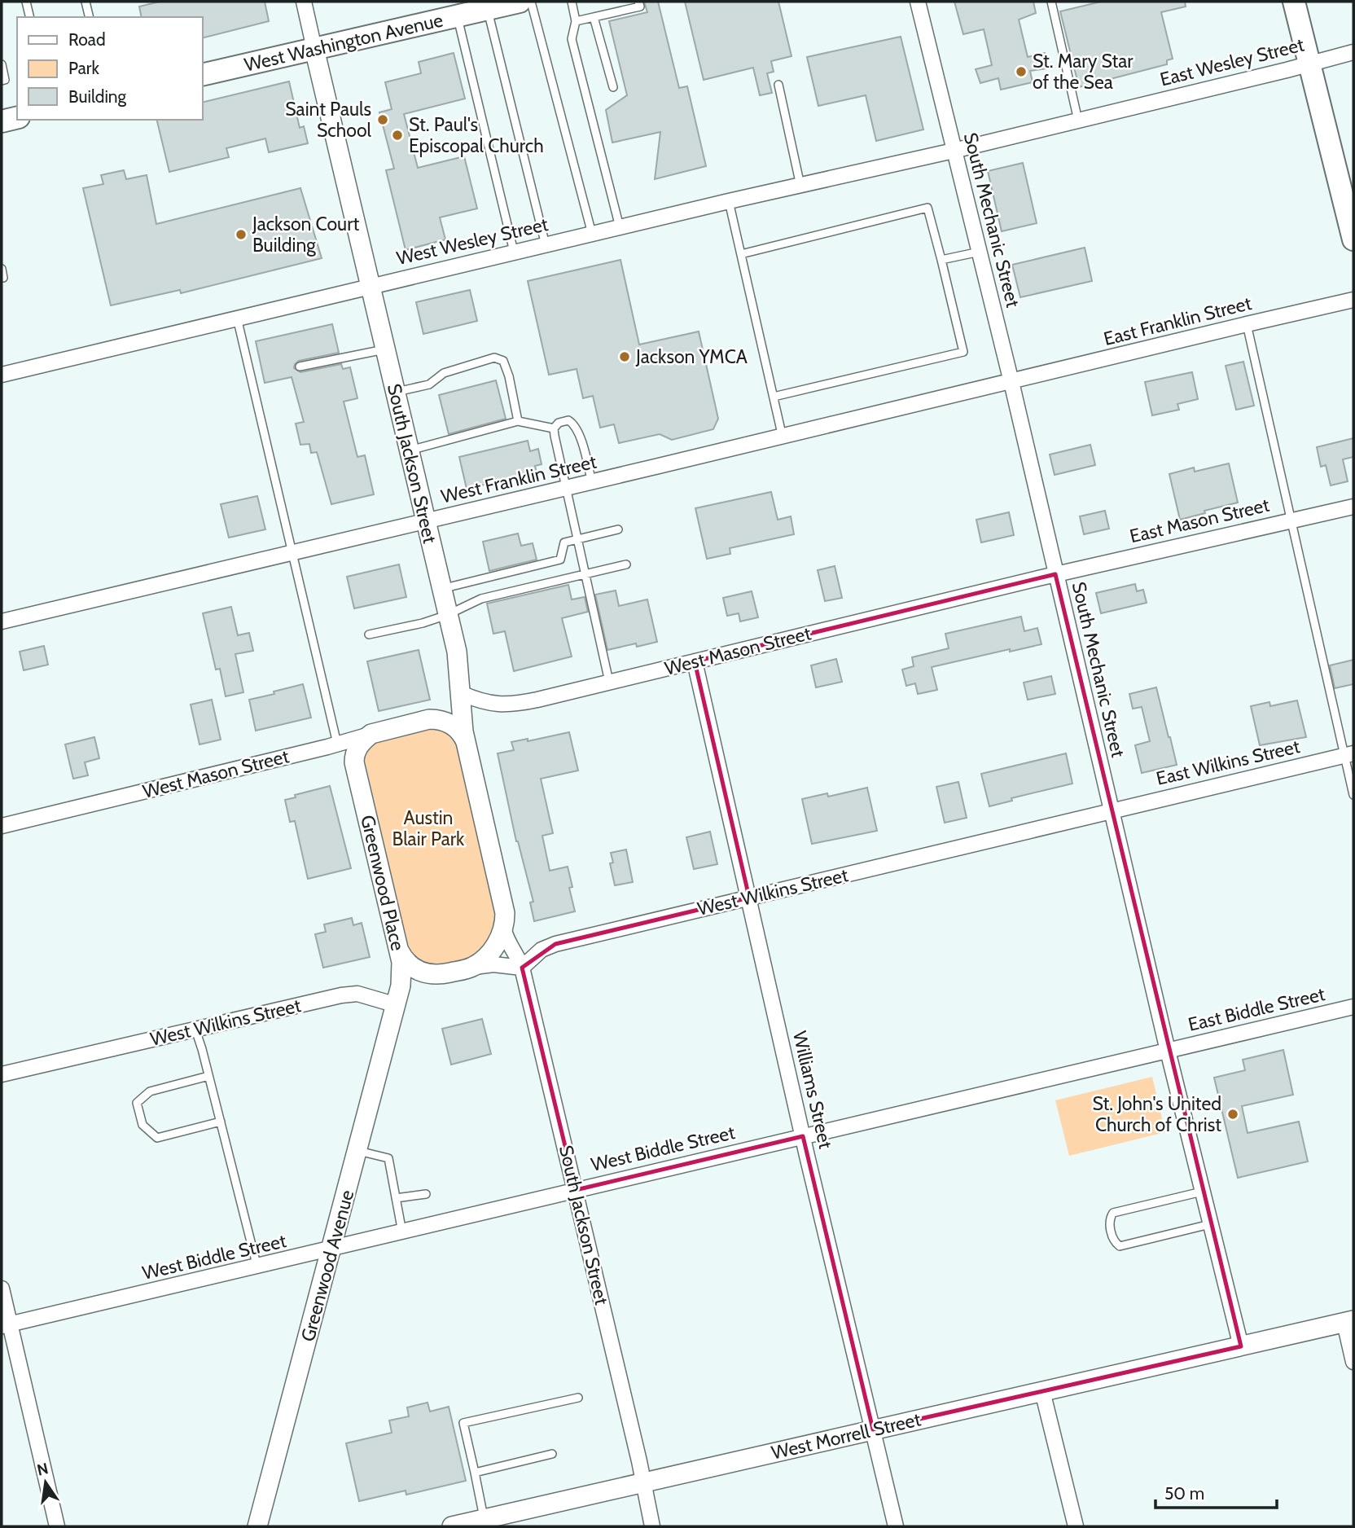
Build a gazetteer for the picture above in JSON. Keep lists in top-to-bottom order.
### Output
{
  "streets": {
    "main road": ["West Washington Avenue"],
    "street": [
      "East Wesley Street",
      "South Mechanic Street",
      "West Wesley Street",
      "East Franklin Street",
      "South Jackson Street",
      "West Franklin Street",
      "East Mason Street",
      "West Mason Street",
      "East Wilkins Street",
      "Greenwood Place",
      "West Wilkins Street",
      "East Biddle Street",
      "Williams Street",
      "West Biddle Street",
      "Greenwood Avenue",
      "West Morrell Street"
    ]
  },
  "crossings": [
    ["West Washington Avenue", "South Jackson Street"],
    ["East Wesley Street", "South Mechanic Street"],
    ["East Wesley Street", "West Wesley Street"],
    ["South Mechanic Street", "West Wesley Street"],
    ["South Mechanic Street", "East Franklin Street"],
    ["South Mechanic Street", "West Franklin Street"],
    ["South Mechanic Street", "East Mason Street"],
    ["South Mechanic Street", "West Mason Street"],
    ["South Mechanic Street", "East Wilkins Street"],
    ["South Mechanic Street", "West Wilkins Street"],
    ["South Mechanic Street", "East Biddle Street"],
    ["South Mechanic Street", "West Biddle Street"],
    ["South Mechanic Street", "West Morrell Street"],
    ["West Wesley Street", "South Jackson Street"],
    ["East Franklin Street", "West Franklin Street"],
    ["South Jackson Street", "West Franklin Street"],
    ["South Jackson Street", "West Mason Street"],
    ["South Jackson Street", "West Wilkins Street"],
    ["South Jackson Street", "West Biddle Street"],
    ["South Jackson Street", "West Morrell Street"],
    ["East Mason Street", "West Mason Street"],
    ["West Mason Street", "Williams Street"],
    ["East Wilkins Street", "West Wilkins Street"],
    ["Greenwood Place", "West Wilkins Street"],
    ["Greenwood Place", "Greenwood Avenue"],
    ["West Wilkins Street", "Williams Street"],
    ["West Wilkins Street", "Greenwood Avenue"],
    ["East Biddle Street", "West Biddle Street"],
    ["Williams Street", "West Biddle Street"],
    ["Williams Street", "West Morrell Street"],
    ["West Biddle Street", "Greenwood Avenue"]
  ],
  "parks": ["Austin Blair Park"],
  "places": [
    "St. Mary Star of the Sea",
    "Saint Pauls School",
    "St. Paul's Episcopal Church",
    "Jackson Court Building",
    "Jackson YMCA",
    "St. John's United Church of Christ"
  ],
  "legend": ["Road", "Park", "Building"],
  "scale_bar": "50 m",
  "north": "top"
}
